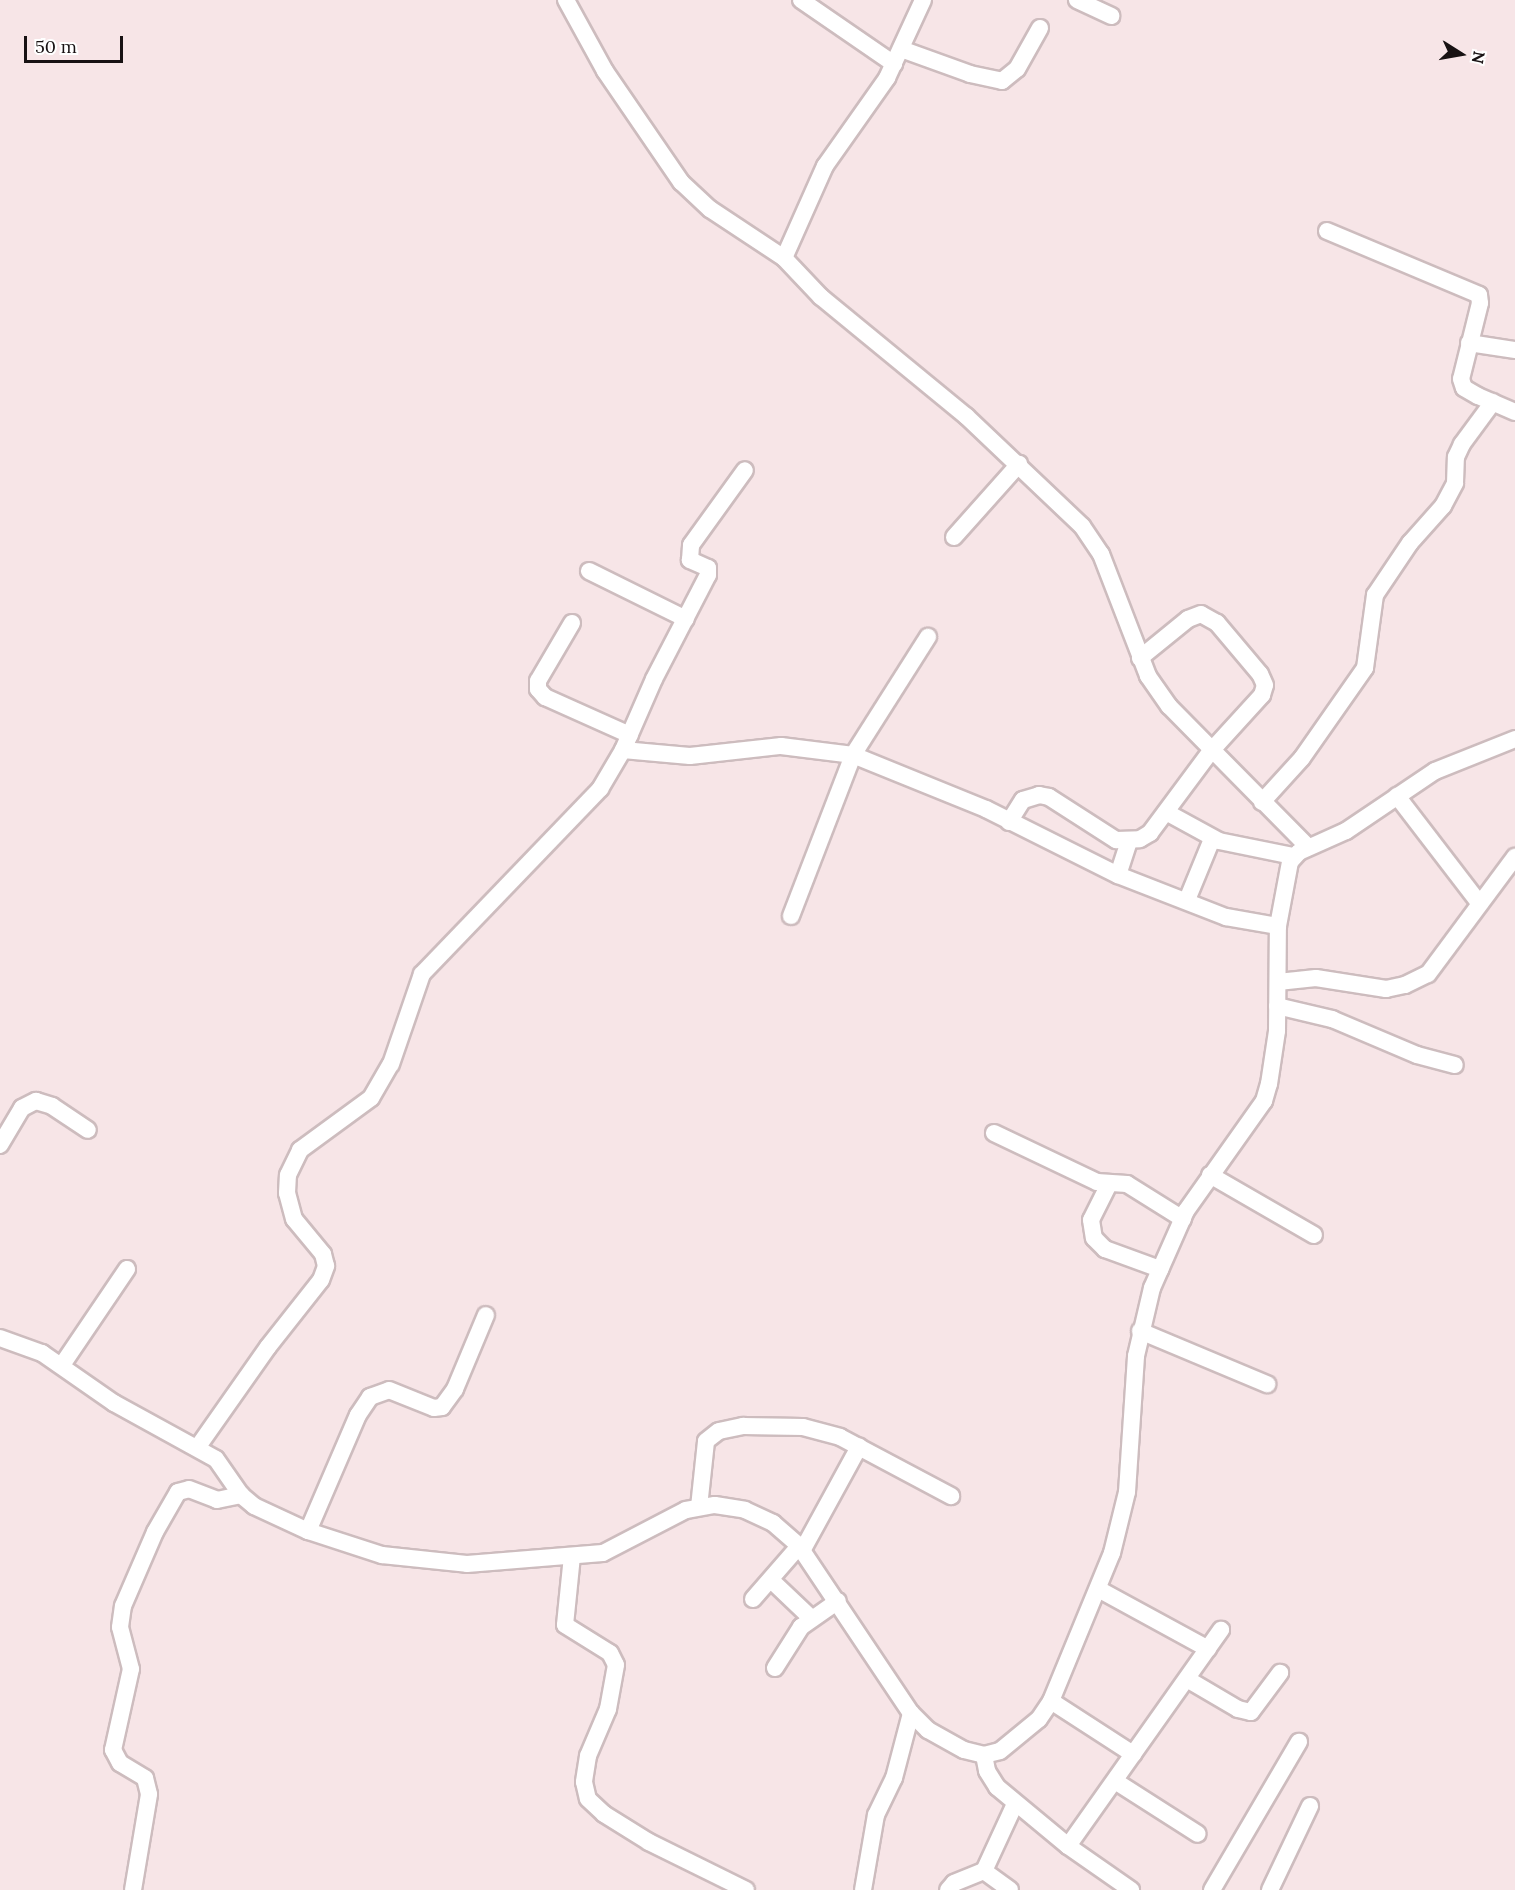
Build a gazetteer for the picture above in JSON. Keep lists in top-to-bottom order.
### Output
{
  "scale_bar": "50 m",
  "north": "right"
}
